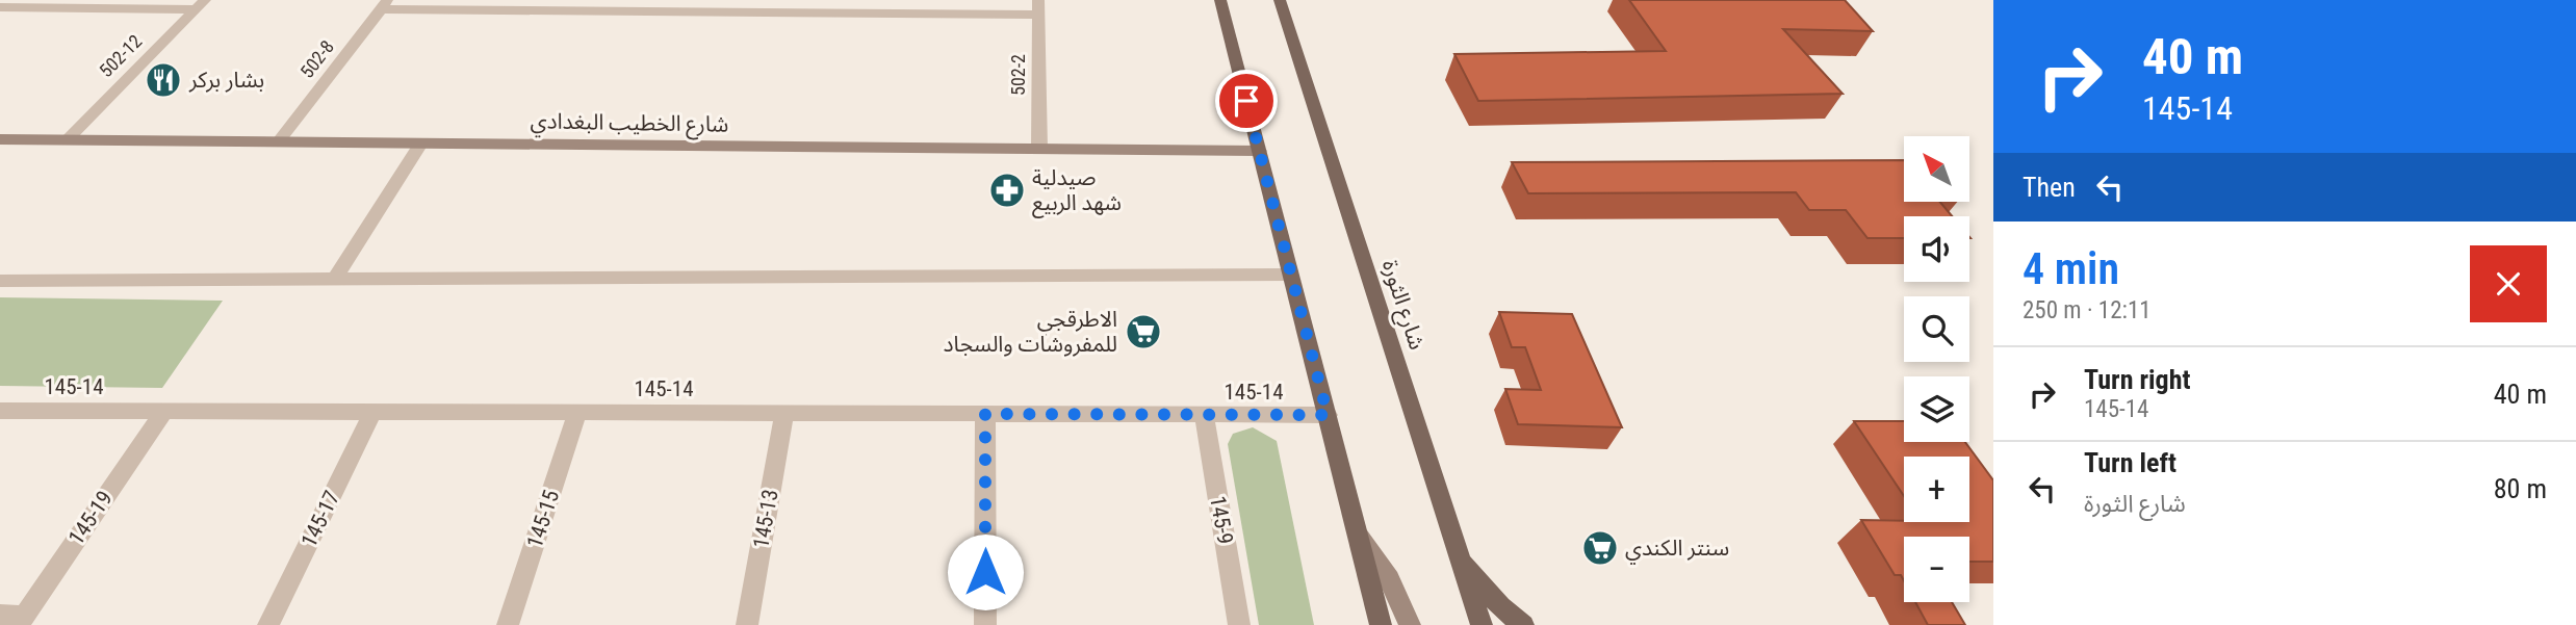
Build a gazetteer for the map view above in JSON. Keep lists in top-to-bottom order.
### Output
{
  "streets": {
    "main road": ["شارع الثورة"],
    "street": [
      "502-12",
      "502-8",
      "502-2",
      "شارع الخطيب البغدادي",
      "145-14",
      "145-19",
      "145-17",
      "145-15",
      "145-13",
      "145-9"
    ]
  },
  "crossings": [
    ["502-12", "شارع الخطيب البغدادي"],
    ["502-8", "شارع الخطيب البغدادي"],
    ["502-2", "شارع الخطيب البغدادي"],
    ["145-14", "145-19"],
    ["145-14", "145-17"],
    ["145-14", "145-15"],
    ["145-14", "145-13"],
    ["145-14", "145-9"]
  ],
  "places": {
    "restaurant": ["بشار بركر"],
    "pharmacy": ["صيدلية شهد الربيع"],
    "supermarket": ["الاطرقجي للمفروشات والسجاد", "سنتر الكندي"]
  },
  "north": "top left",
  "page": {
    "turn": ["40 m", "145-14"],
    "map_buttons": ["+", "−"],
    "then": "Then",
    "heading": ["4 min", "250 m · 12:11"],
    "list": [
      {
        "name": "Turn right",
        "note": "145-14",
        "value": "40 m"
      },
      {
        "name": "Turn left",
        "note": "شارع الثورة",
        "value": "80 m"
      }
    ]
  }
}
